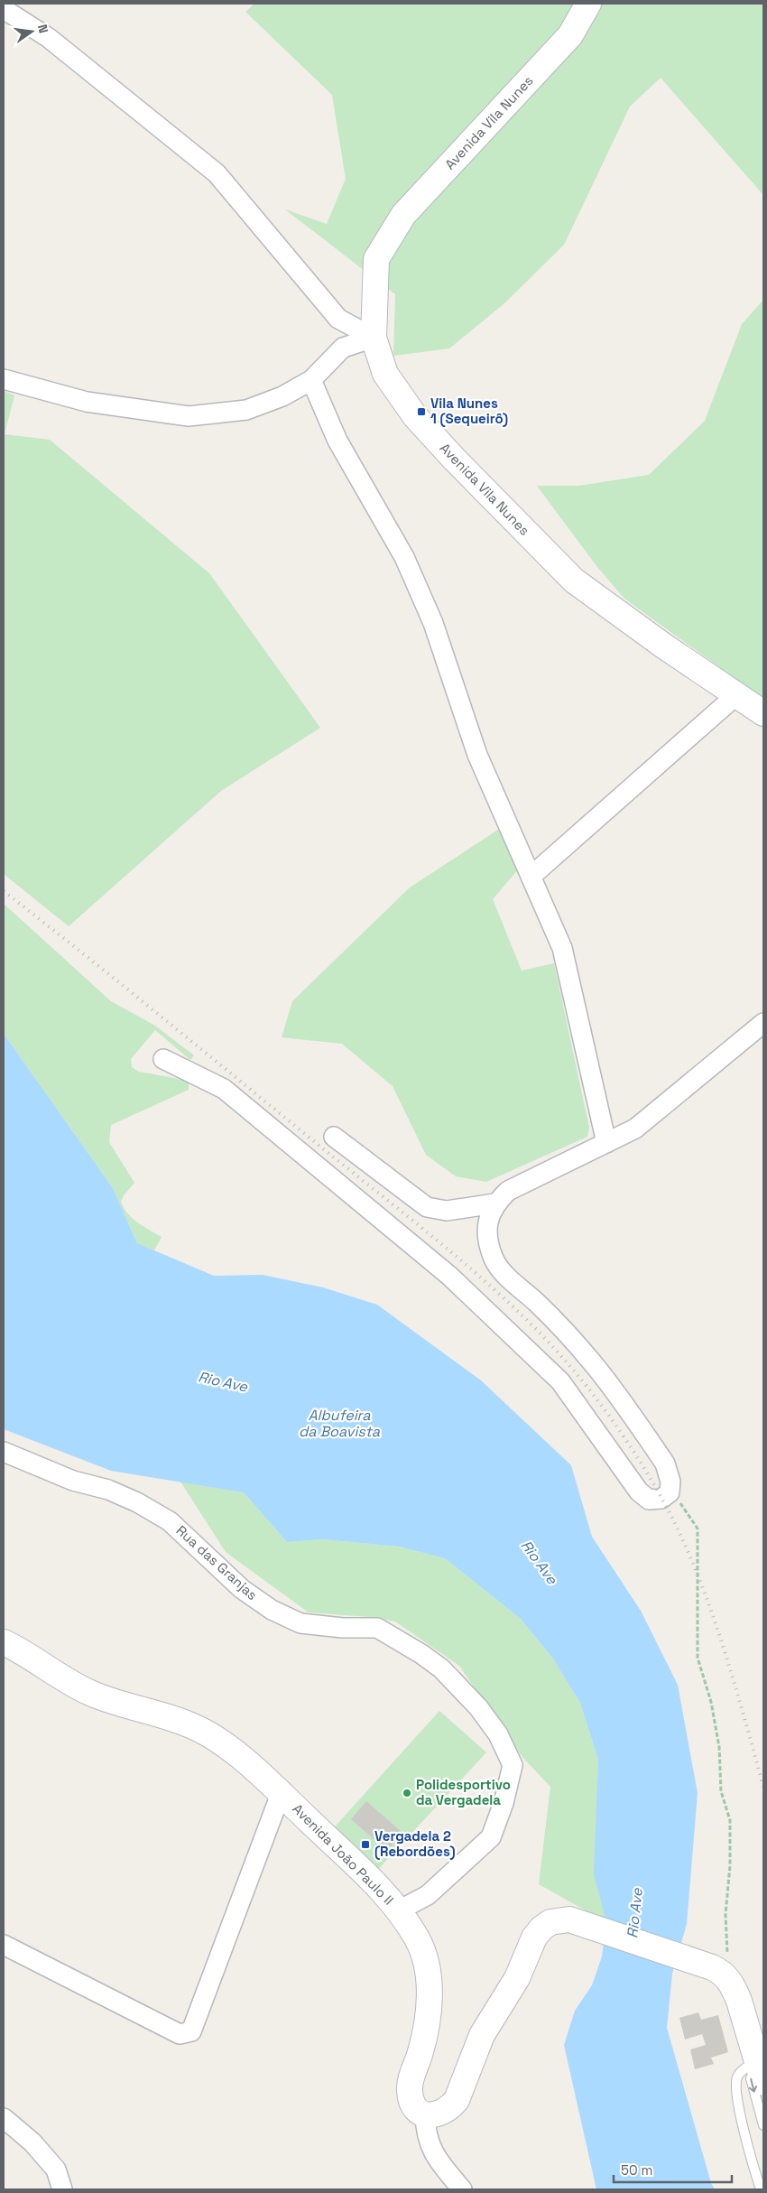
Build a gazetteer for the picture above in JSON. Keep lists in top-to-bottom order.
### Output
{
  "streets": {
    "main road": ["Avenida Vila Nunes", "Avenida João Paulo II"],
    "street": ["Rua das Granjas"]
  },
  "crossings": [
    ["Rua das Granjas", "Avenida João Paulo II"]
  ],
  "water": ["Rio Ave", "Albufeira da Boavista"],
  "places": {
    "transit": ["Vila Nunes 1 (Sequeirô)", "Vergadela 2 (Rebordões)"],
    "other": ["Polidesportivo da Vergadela"]
  },
  "scale_bar": "50 m",
  "north": "right"
}
